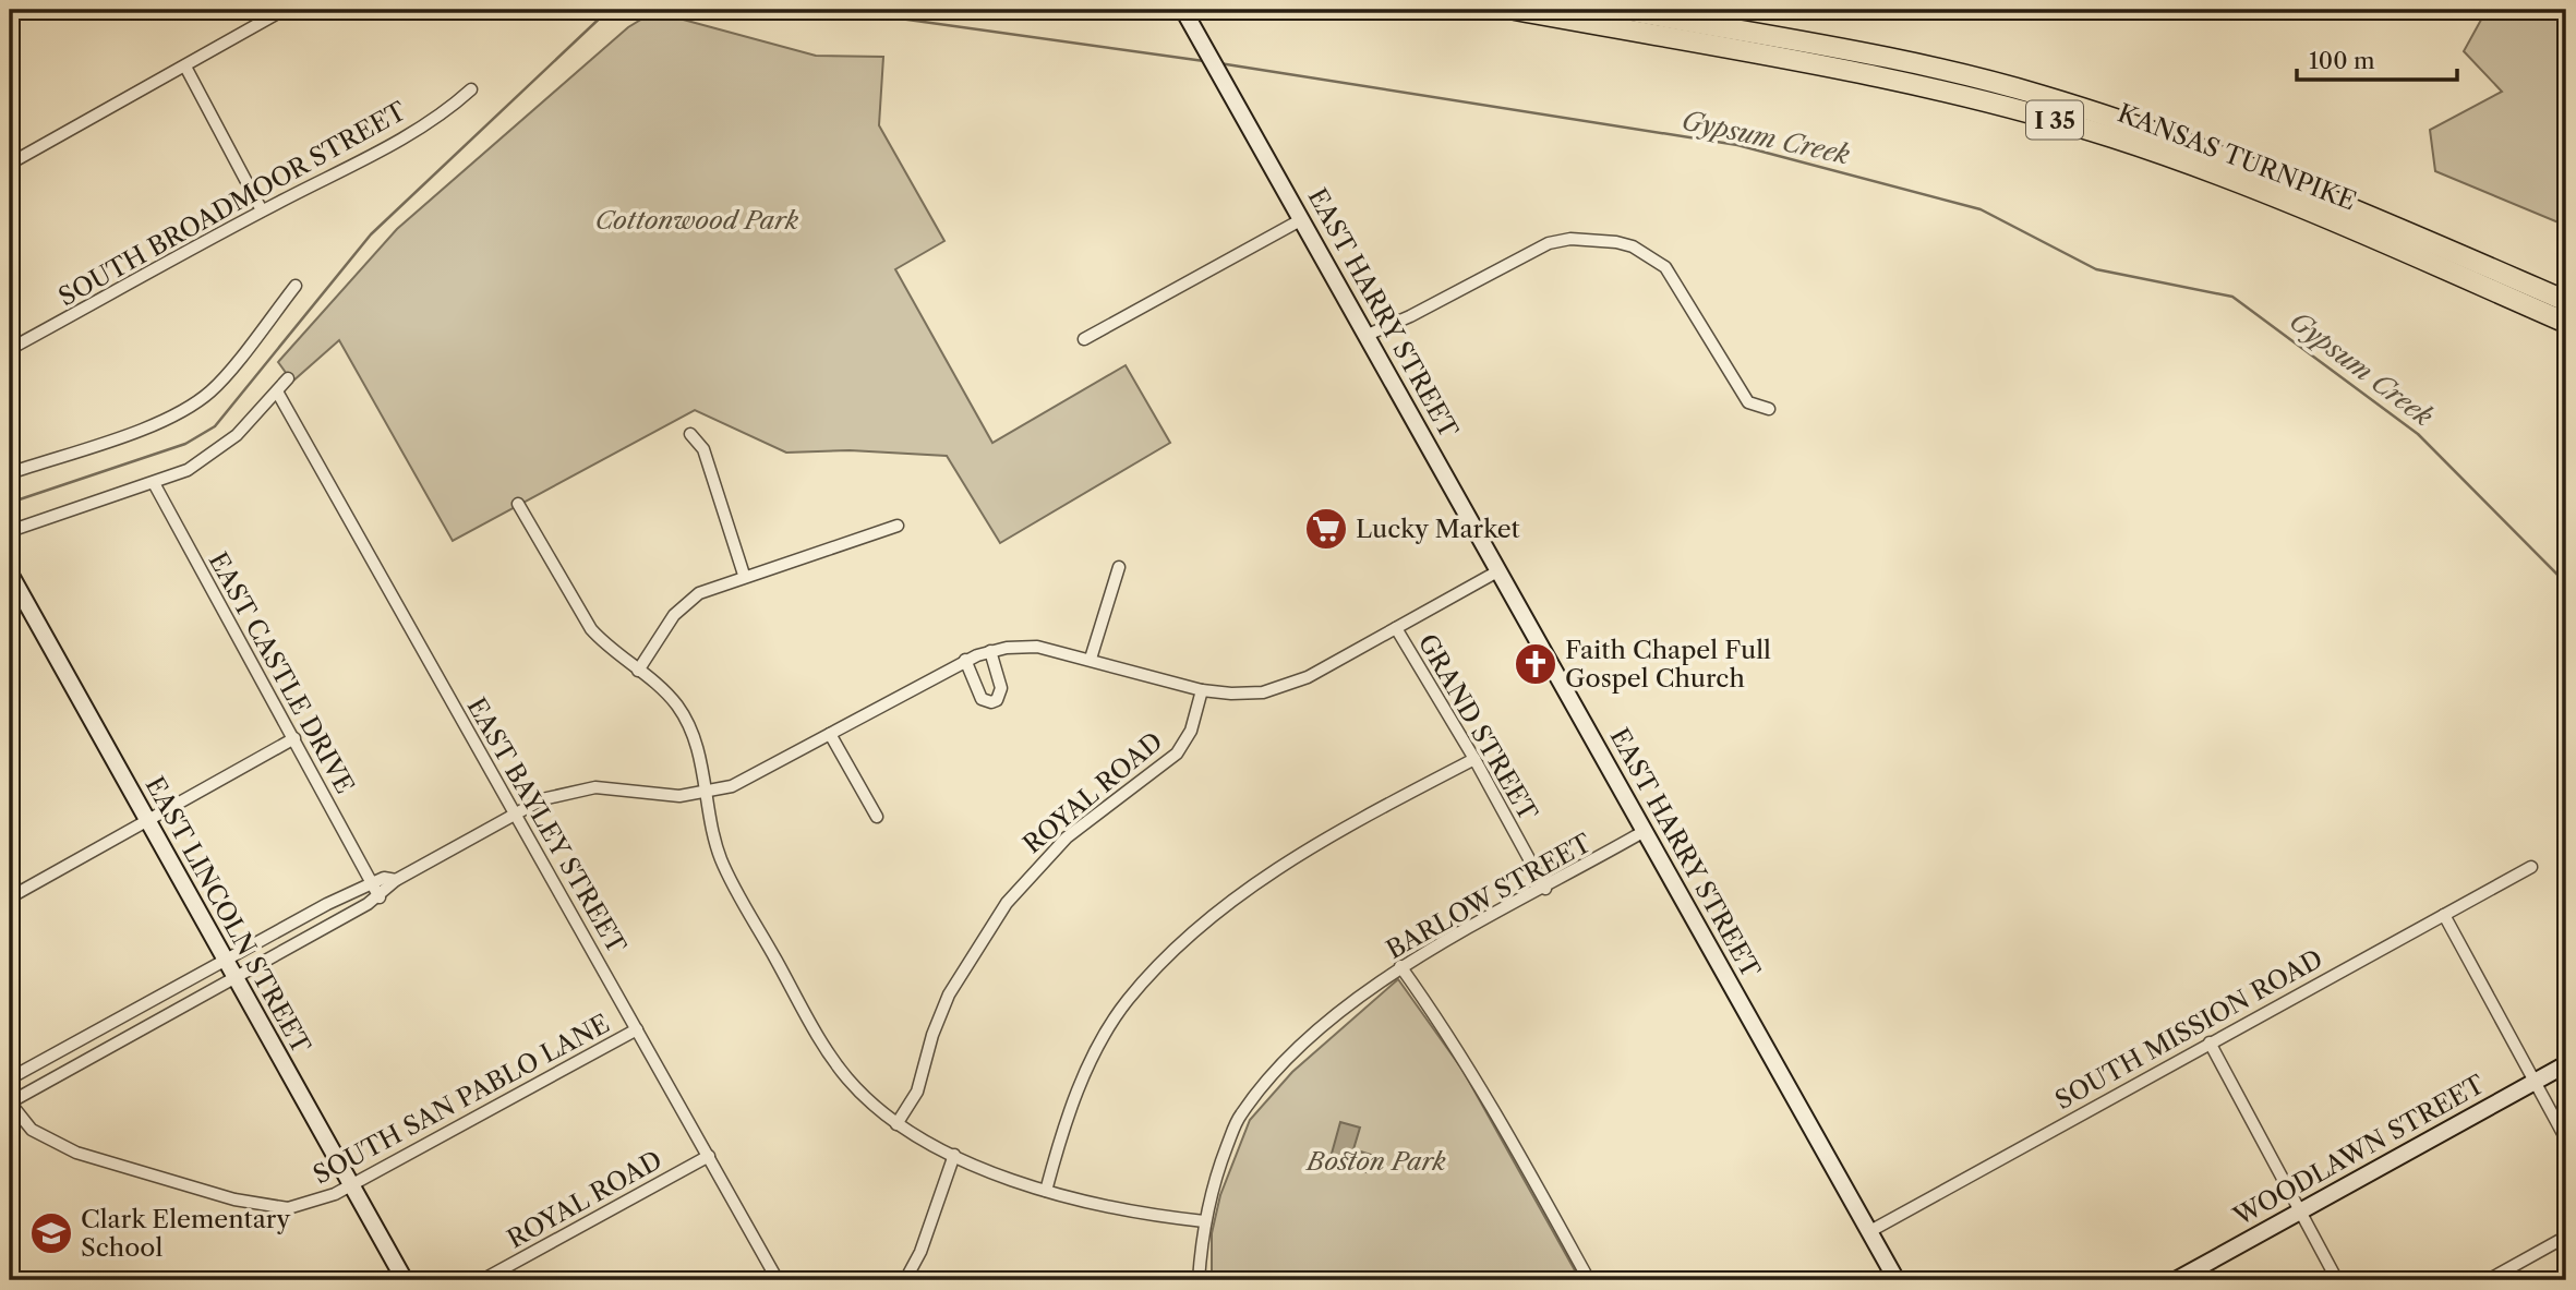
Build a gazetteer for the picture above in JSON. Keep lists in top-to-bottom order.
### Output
{
  "streets": {
    "highway": ["I 35", "KANSAS TURNPIKE"],
    "main road": ["EAST HARRY STREET", "EAST LINCOLN STREET", "WOODLAWN STREET"],
    "street": [
      "SOUTH BROADMOOR STREET",
      "EAST CASTLE DRIVE",
      "GRAND STREET",
      "ROYAL ROAD",
      "EAST BAYLEY STREET",
      "BARLOW STREET",
      "SOUTH MISSION ROAD",
      "SOUTH SAN PABLO LANE"
    ]
  },
  "crossings": [
    ["EAST HARRY STREET", "BARLOW STREET"],
    ["EAST HARRY STREET", "SOUTH MISSION ROAD"],
    ["GRAND STREET", "BARLOW STREET"],
    ["ROYAL ROAD", "EAST BAYLEY STREET"],
    ["EAST BAYLEY STREET", "SOUTH SAN PABLO LANE"],
    ["EAST LINCOLN STREET", "SOUTH SAN PABLO LANE"]
  ],
  "water": ["Gypsum Creek"],
  "parks": ["Cottonwood Park", "Boston Park"],
  "places": {
    "supermarket": ["Lucky Market"],
    "church": ["Faith Chapel Full Gospel Church"],
    "school or university": ["Clark Elementary School"]
  },
  "scale_bar": "100 m"
}
